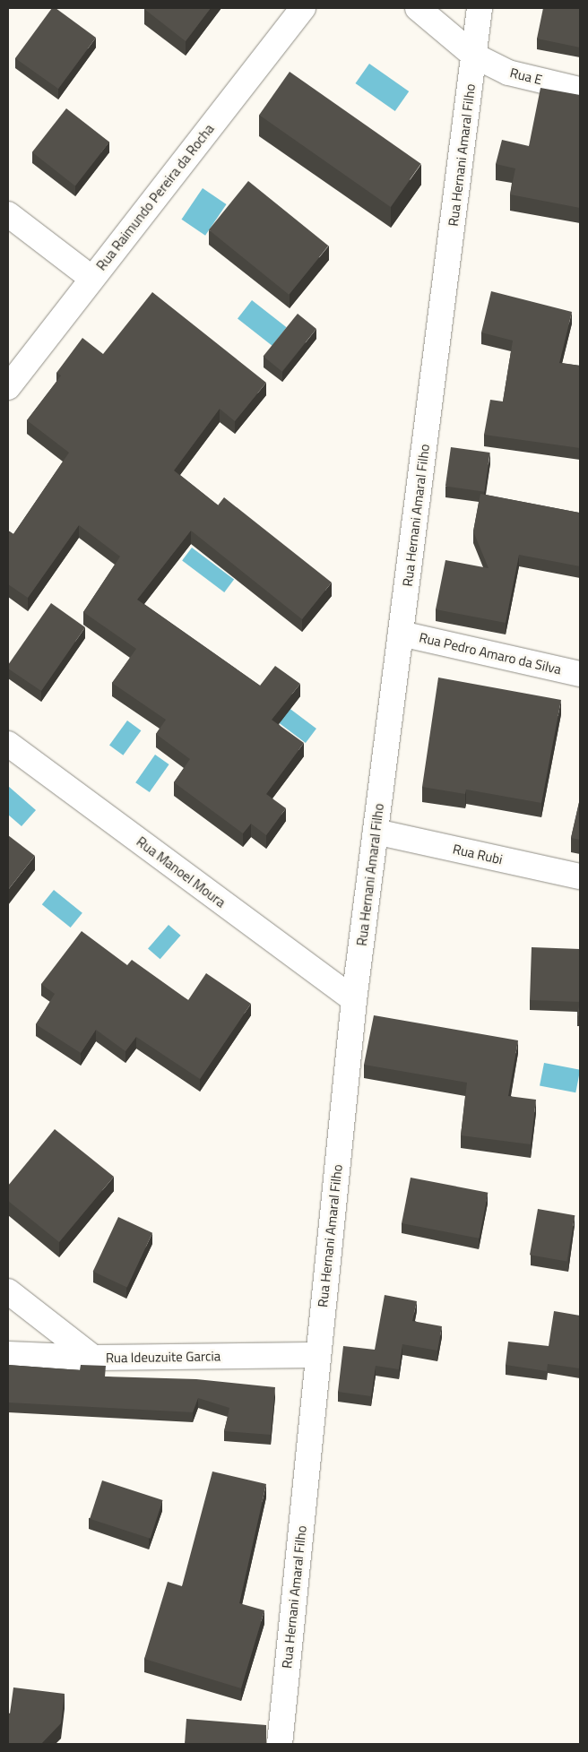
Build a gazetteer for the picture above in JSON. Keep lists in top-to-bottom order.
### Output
{
  "streets": {
    "street": [
      "Rua E",
      "Rua Hernani Amaral Filho",
      "Rua Raimundo Pereira da Rocha",
      "Rua Pedro Amaro da Silva",
      "Rua Rubi",
      "Rua Manoel Moura",
      "Rua Ideuzuite Garcia"
    ]
  },
  "crossings": [
    ["Rua E", "Rua Hernani Amaral Filho"],
    ["Rua Hernani Amaral Filho", "Rua Pedro Amaro da Silva"],
    ["Rua Hernani Amaral Filho", "Rua Rubi"],
    ["Rua Hernani Amaral Filho", "Rua Manoel Moura"],
    ["Rua Hernani Amaral Filho", "Rua Ideuzuite Garcia"]
  ]
}
